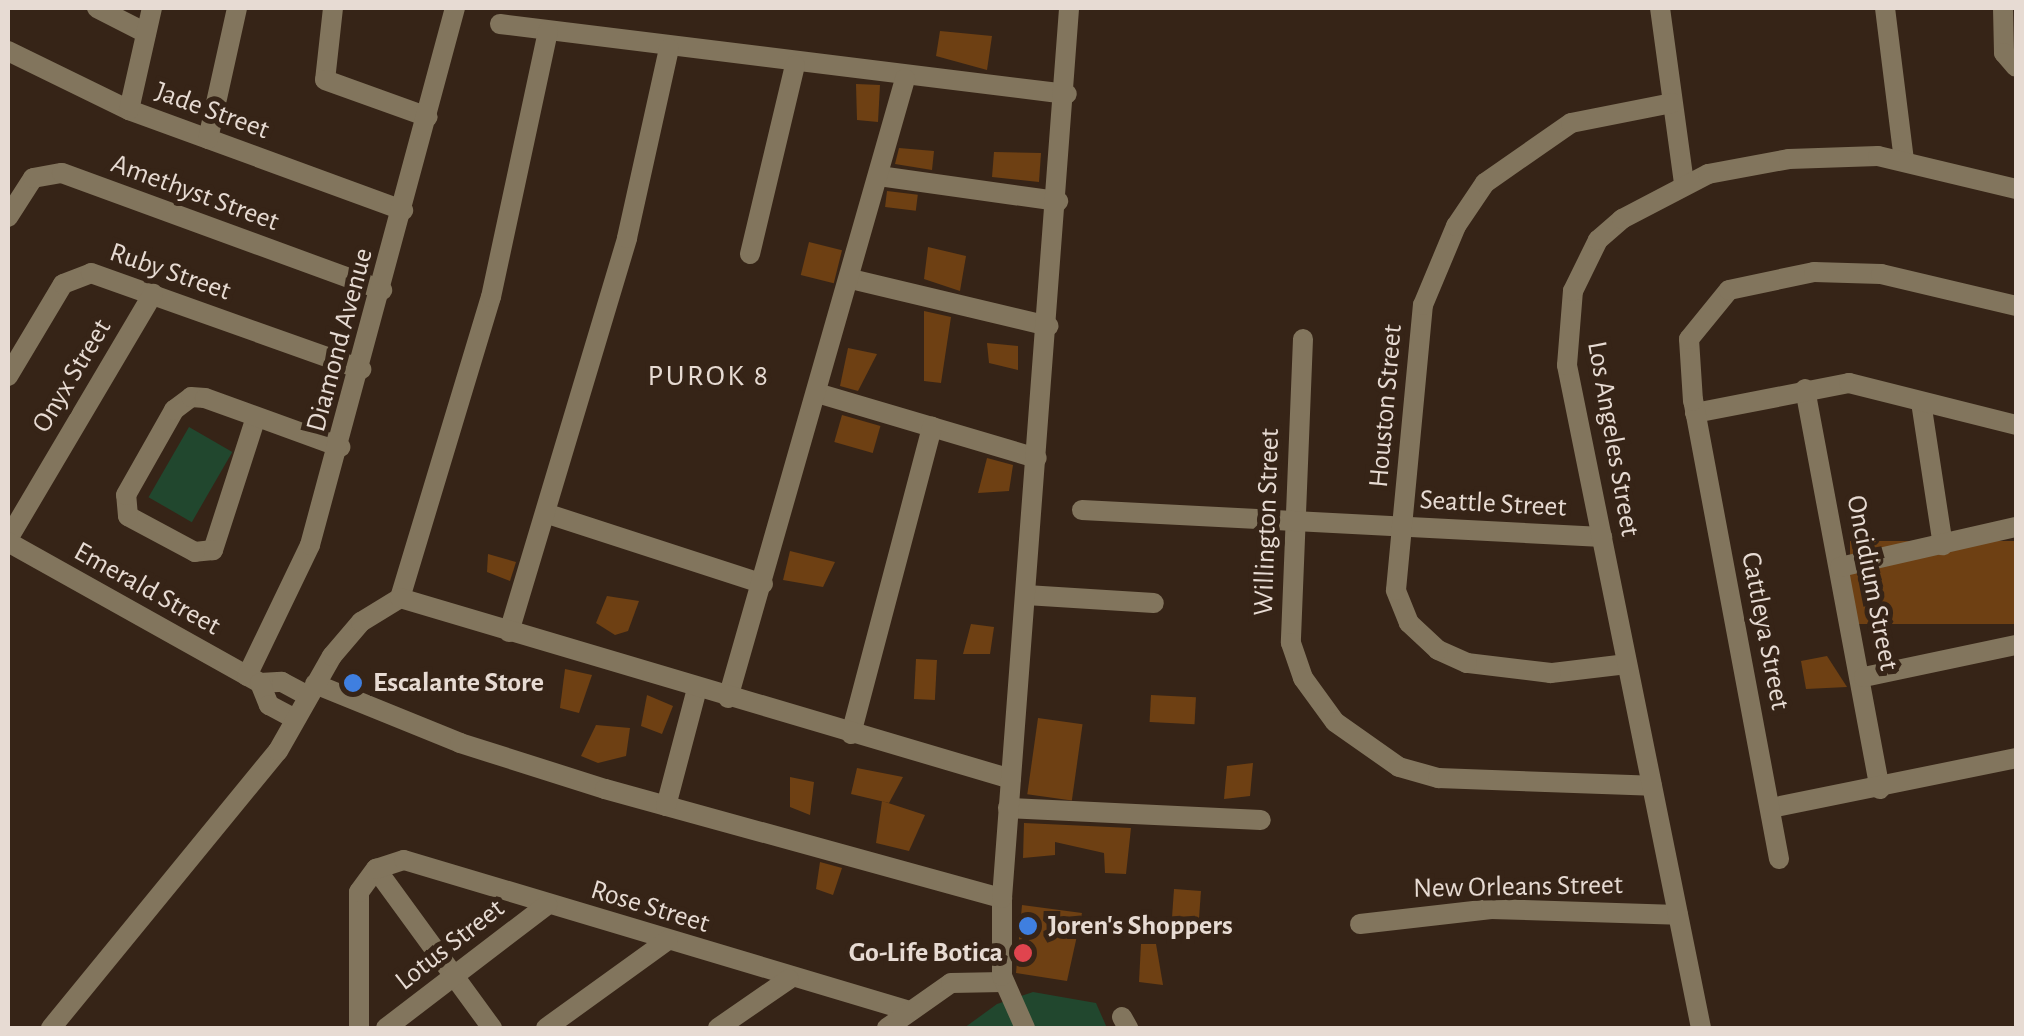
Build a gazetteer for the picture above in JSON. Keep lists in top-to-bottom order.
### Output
{
  "streets": {
    "street": [
      "Jade Street",
      "Amethyst Street",
      "Ruby Street",
      "Diamond Avenue",
      "Onyx Street",
      "Houston Street",
      "Los Angeles Street",
      "Seattle Street",
      "Willington Street",
      "Oncidium Street",
      "Emerald Street",
      "Cattleya Street",
      "New Orleans Street",
      "Rose Street",
      "Lotus Street"
    ]
  },
  "crossings": [
    ["Jade Street", "Diamond Avenue"],
    ["Amethyst Street", "Diamond Avenue"],
    ["Ruby Street", "Diamond Avenue"],
    ["Ruby Street", "Onyx Street"],
    ["Diamond Avenue", "Emerald Street"],
    ["Onyx Street", "Emerald Street"],
    ["Houston Street", "Los Angeles Street"],
    ["Houston Street", "Seattle Street"],
    ["Los Angeles Street", "Seattle Street"],
    ["Los Angeles Street", "Willington Street"],
    ["Los Angeles Street", "New Orleans Street"],
    ["Seattle Street", "Willington Street"],
    ["Rose Street", "Lotus Street"]
  ],
  "districts": ["PUROK 8"],
  "places": ["Escalante Store", "Joren's Shoppers", "Go-Life Botica"]
}
